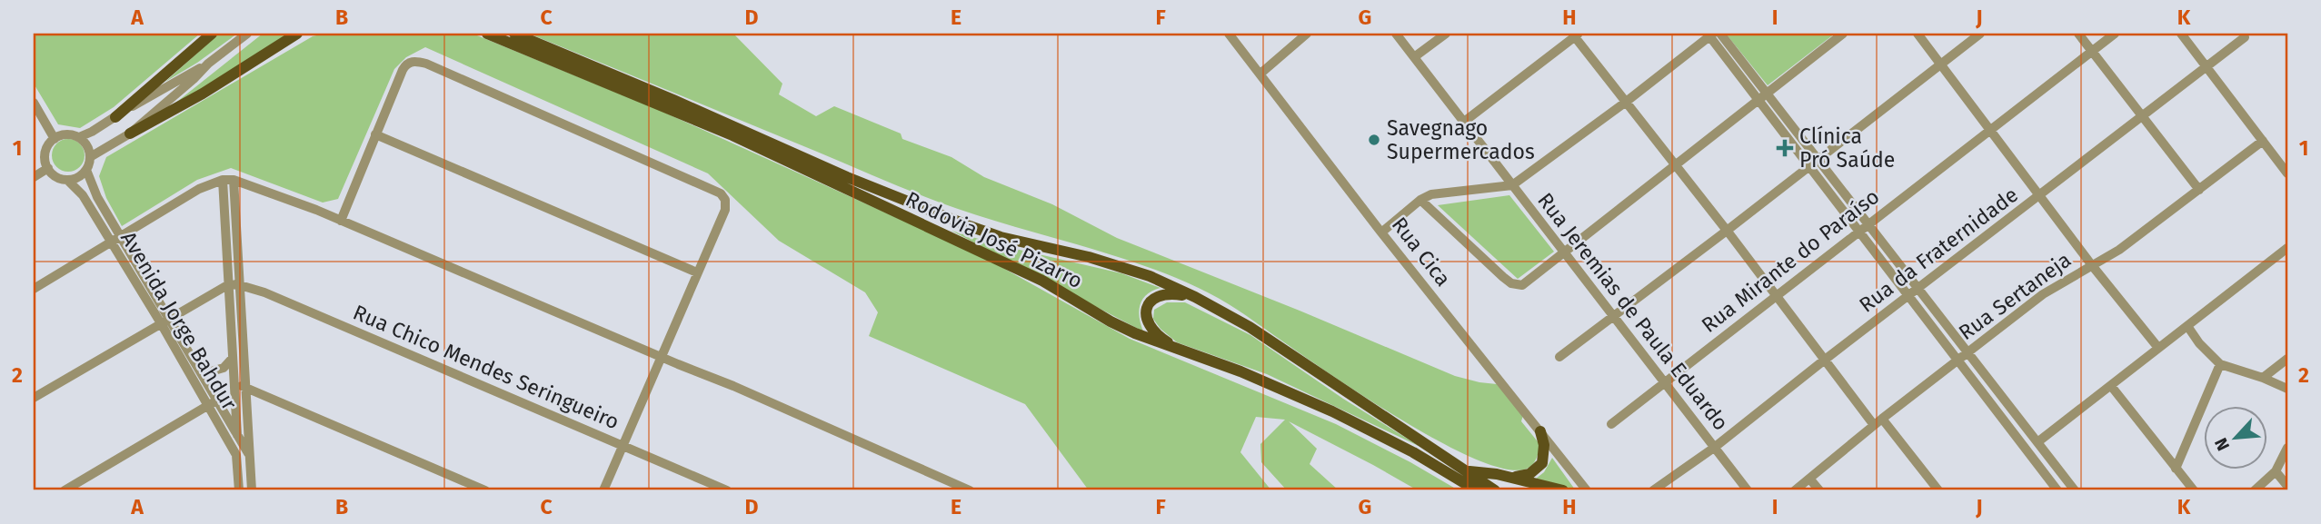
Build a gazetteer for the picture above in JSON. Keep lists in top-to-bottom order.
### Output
{
  "streets": {
    "main road": ["Rodovia José Pizarro"],
    "street": [
      "Rua da Fraternidade",
      "Rua Cica",
      "Rua Mirante do Paraíso",
      "Rua Sertaneja",
      "Rua Jeremias de Paula Eduardo",
      "Avenida Jorge Bahdur",
      "Rua Chico Mendes Seringueiro"
    ]
  },
  "crossings": [
    ["Rua da Fraternidade", "Rua Jeremias de Paula Eduardo"],
    ["Rua Mirante do Paraíso", "Rua Jeremias de Paula Eduardo"]
  ],
  "places": {
    "other": ["Savegnago Supermercados"],
    "health": ["Clínica Pró Saúde"]
  },
  "north": "bottom left",
  "grid": {
    "columns": [
      "A",
      "B",
      "C",
      "D",
      "E",
      "F",
      "G",
      "H",
      "I",
      "J",
      "K"
    ],
    "rows": ["1", "2"]
  }
}
